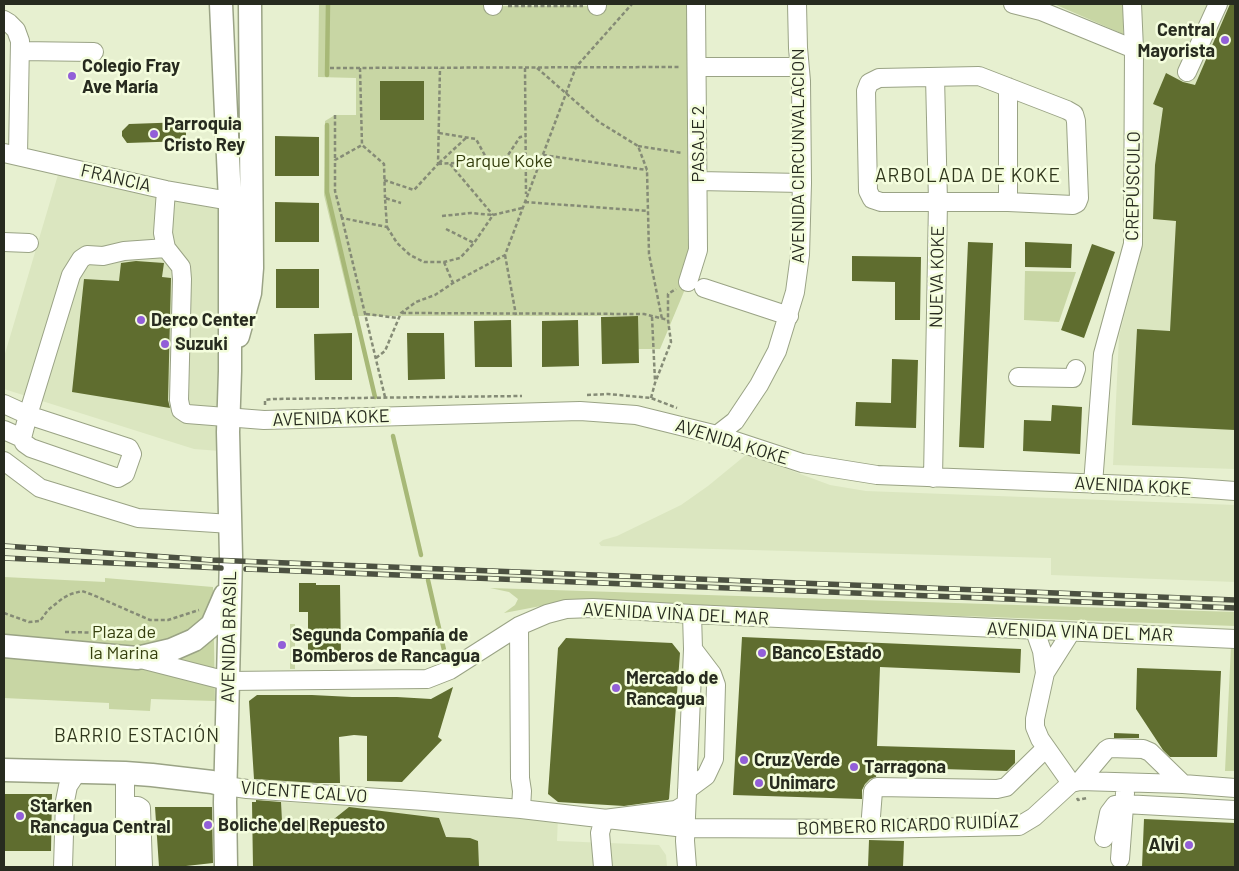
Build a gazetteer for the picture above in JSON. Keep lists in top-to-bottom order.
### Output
{
  "streets": {
    "main road": ["AVENIDA BRASIL", "VICENTE CALVO"],
    "street": [
      "PASAJE 2",
      "AVENIDA CIRCUNVALACION",
      "FRANCIA",
      "CREPÚSCULO",
      "NUEVA KOKE",
      "AVENIDA KOKE",
      "AVENIDA VIÑA DEL MAR",
      "BOMBERO RICARDO RUIDÍAZ"
    ]
  },
  "crossings": [
    ["AVENIDA CIRCUNVALACION", "AVENIDA KOKE"],
    ["CREPÚSCULO", "AVENIDA KOKE"],
    ["NUEVA KOKE", "AVENIDA KOKE"],
    ["AVENIDA VIÑA DEL MAR", "AVENIDA BRASIL"],
    ["AVENIDA BRASIL", "VICENTE CALVO"],
    ["VICENTE CALVO", "BOMBERO RICARDO RUIDÍAZ"]
  ],
  "districts": ["ARBOLADA DE KOKE", "BARRIO ESTACIÓN"],
  "parks": ["Parque Koke", "Plaza de la Marina"],
  "places": [
    "Central Mayorista",
    "Colegio Fray Ave María",
    "Parroquia Cristo Rey",
    "Derco Center",
    "Suzuki",
    "Segunda Compañía de Bomberos de Rancagua",
    "Banco Estado",
    "Mercado de Rancagua",
    "Cruz Verde",
    "Tarragona",
    "Unimarc",
    "Starken Rancagua Central",
    "Boliche del Repuesto",
    "Alvi"
  ]
}
